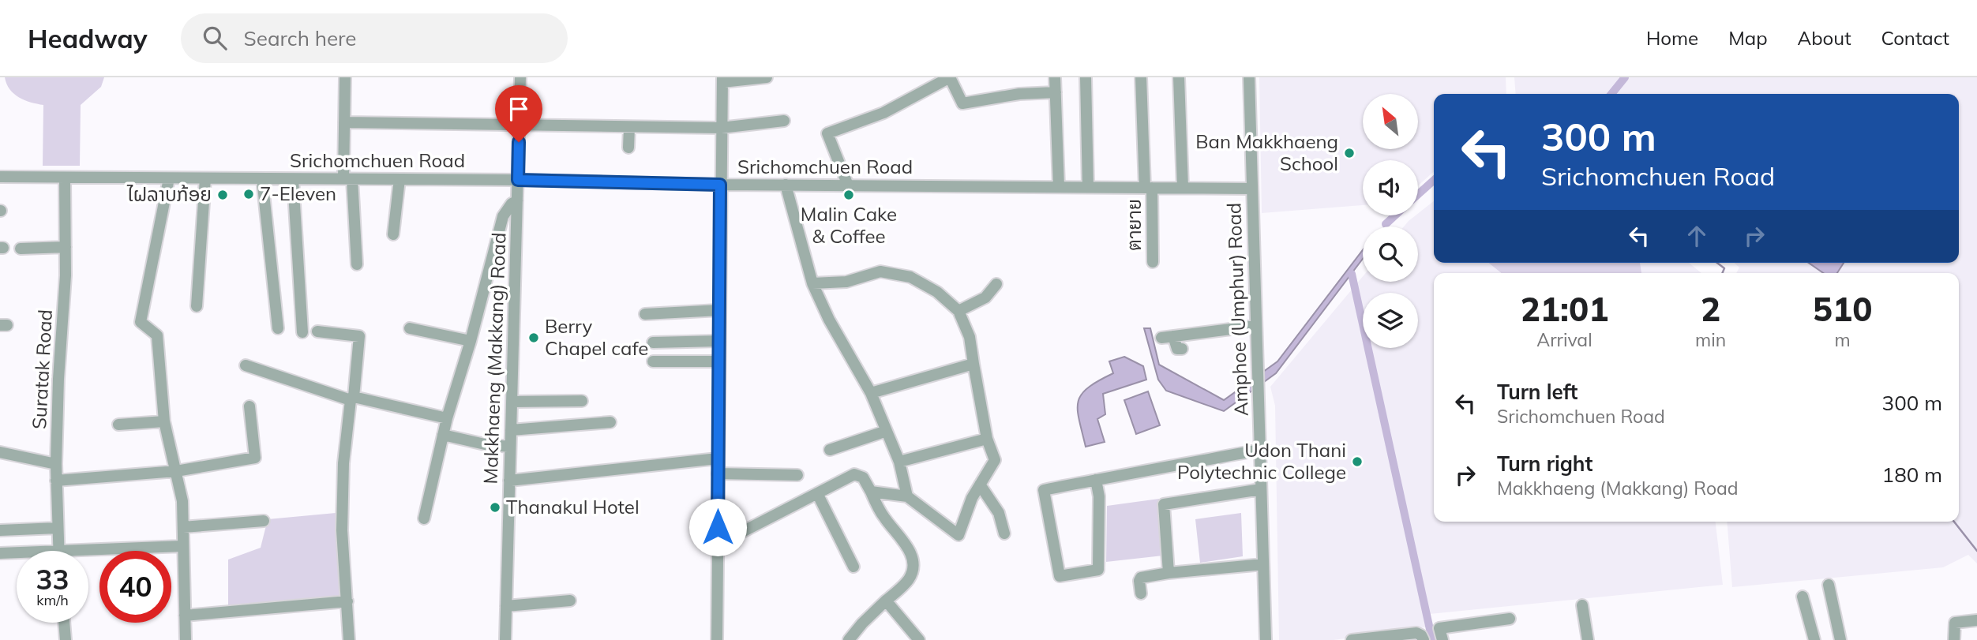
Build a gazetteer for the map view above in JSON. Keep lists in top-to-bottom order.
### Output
{
  "streets": {
    "street": [
      "Srichomchuen Road",
      "ตายาย",
      "Amphoe (Umphur) Road",
      "Makkhaeng (Makkang) Road",
      "Suratak Road"
    ]
  },
  "crossings": [
    ["Srichomchuen Road", "ตายาย"],
    ["Srichomchuen Road", "Amphoe (Umphur) Road"],
    ["Srichomchuen Road", "Makkhaeng (Makkang) Road"],
    ["Srichomchuen Road", "Suratak Road"]
  ],
  "places": [
    "Ban Makkhaeng School",
    "7-Eleven",
    "ໄຝລາບກ້ອຍ",
    "Malin Cake & Coffee",
    "Berry Chapel cafe",
    "Udon Thani Polytechnic College",
    "Thanakul Hotel"
  ],
  "north": "top left",
  "page": {
    "header": "Headway",
    "search": "Search here",
    "nav": [
      "Home",
      "Map",
      "About",
      "Contact"
    ],
    "turn": ["300 m", "Srichomchuen Road"],
    "eta": [
      "21:01",
      "Arrival",
      "2",
      "min",
      "510",
      "m"
    ],
    "list": [
      {
        "name": "Turn left",
        "note": "Srichomchuen Road",
        "value": "300 m"
      },
      {
        "name": "Turn right",
        "note": "Makkhaeng (Makkang) Road",
        "value": "180 m"
      }
    ],
    "speed": "33 km/h",
    "limit": "40"
  }
}
